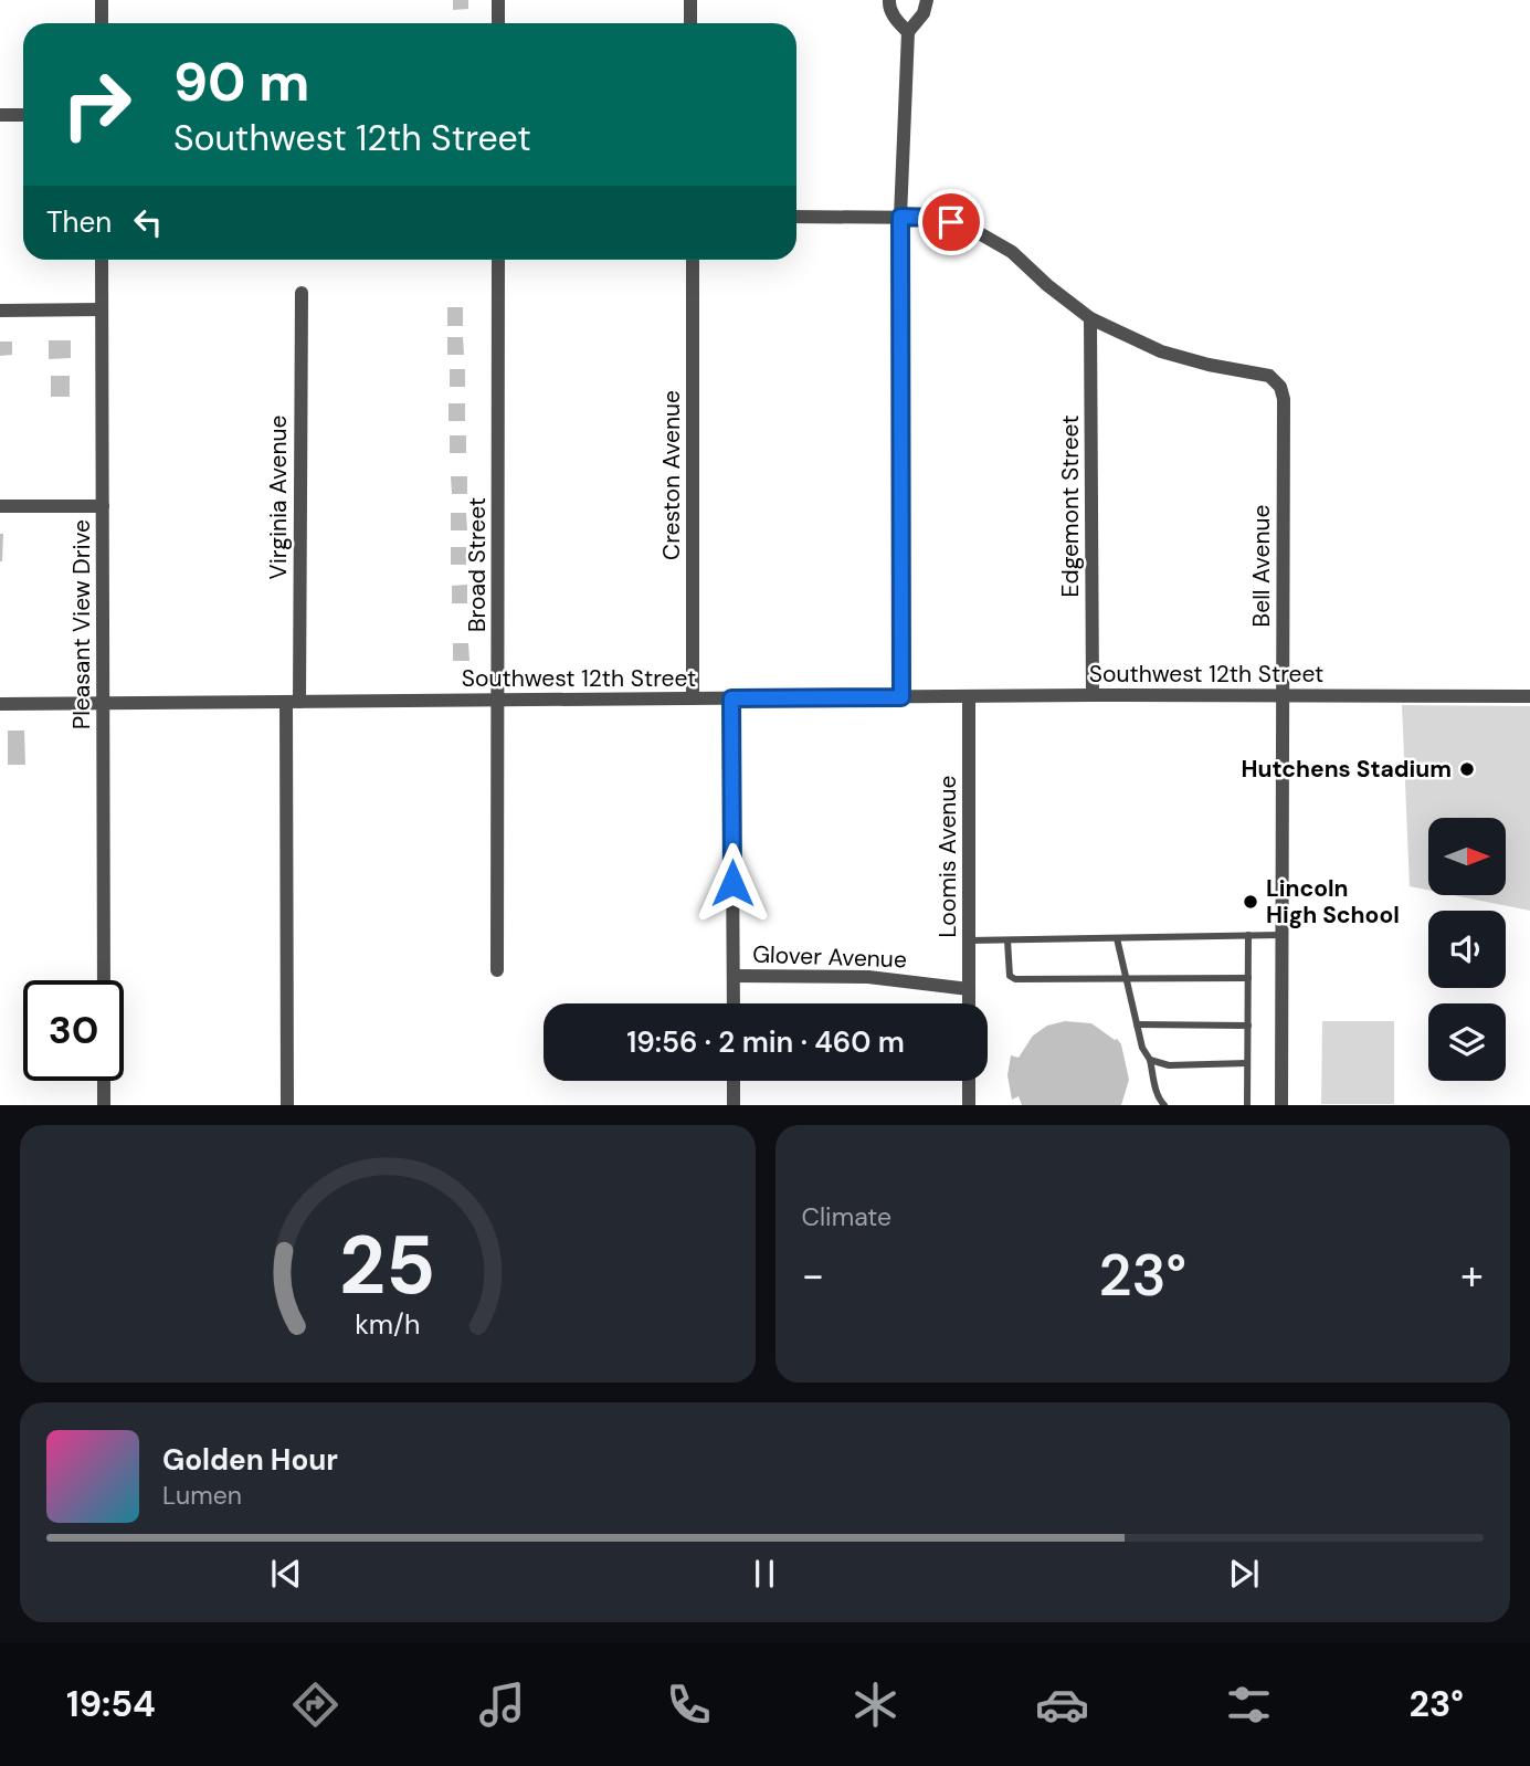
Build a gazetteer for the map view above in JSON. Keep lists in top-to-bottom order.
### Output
{
  "streets": {
    "street": [
      "Creston Avenue",
      "Virginia Avenue",
      "Edgemont Street",
      "Broad Street",
      "Bell Avenue",
      "Pleasant View Drive",
      "Southwest 12th Street",
      "Loomis Avenue",
      "Glover Avenue"
    ]
  },
  "crossings": [
    ["Creston Avenue", "Southwest 12th Street"],
    ["Virginia Avenue", "Southwest 12th Street"],
    ["Edgemont Street", "Bell Avenue"],
    ["Edgemont Street", "Southwest 12th Street"],
    ["Broad Street", "Southwest 12th Street"],
    ["Bell Avenue", "Southwest 12th Street"],
    ["Pleasant View Drive", "Southwest 12th Street"],
    ["Southwest 12th Street", "Loomis Avenue"],
    ["Loomis Avenue", "Glover Avenue"]
  ],
  "places": ["Hutchens Stadium", "Lincoln High School"],
  "north": "right",
  "page": {
    "turn": ["90 m", "Southwest 12th Street"],
    "then": "Then",
    "limit": "30",
    "trip": "19:56 · 2 min · 460 m",
    "tile": "Climate",
    "heat": ["−", "23°", "+"],
    "song": ["Golden Hour", "Lumen"],
    "tabs": ["19:54", "23°"],
    "gauge": ["25", "km/h"]
  }
}
